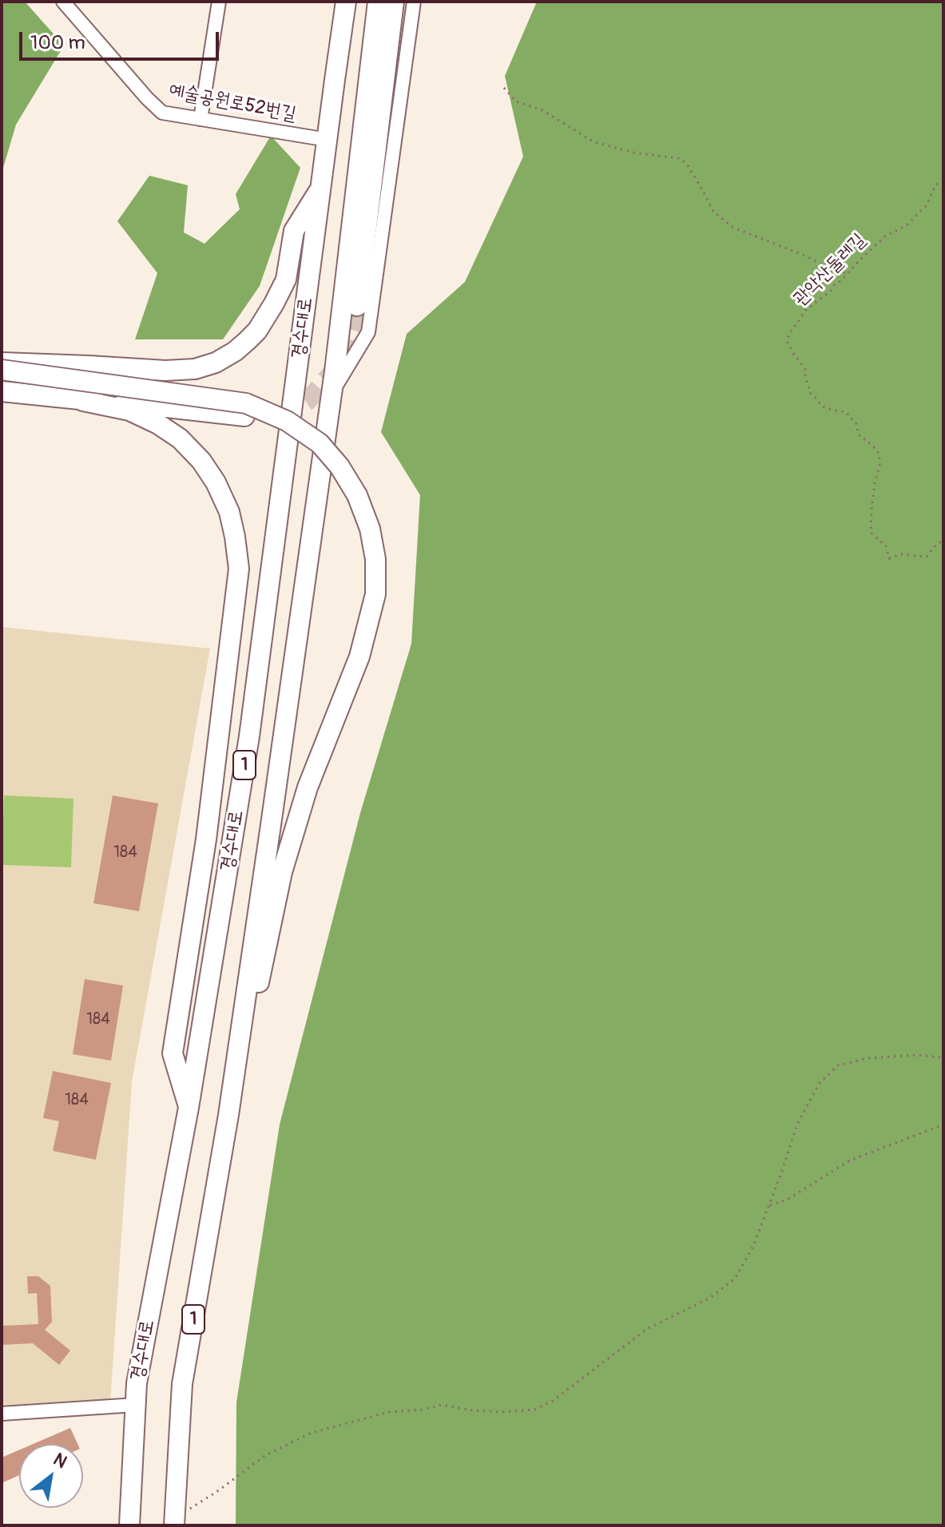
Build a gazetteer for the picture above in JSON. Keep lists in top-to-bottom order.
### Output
{
  "streets": {
    "main road": ["경수대로", "1"],
    "street": ["예술공원로52번길"],
    "path": ["관악산둘레길"]
  },
  "crossings": [
    ["예술공원로52번길", "경수대로"]
  ],
  "house_numbers": ["184", "184", "184"],
  "scale_bar": "100 m",
  "north": "top right"
}
